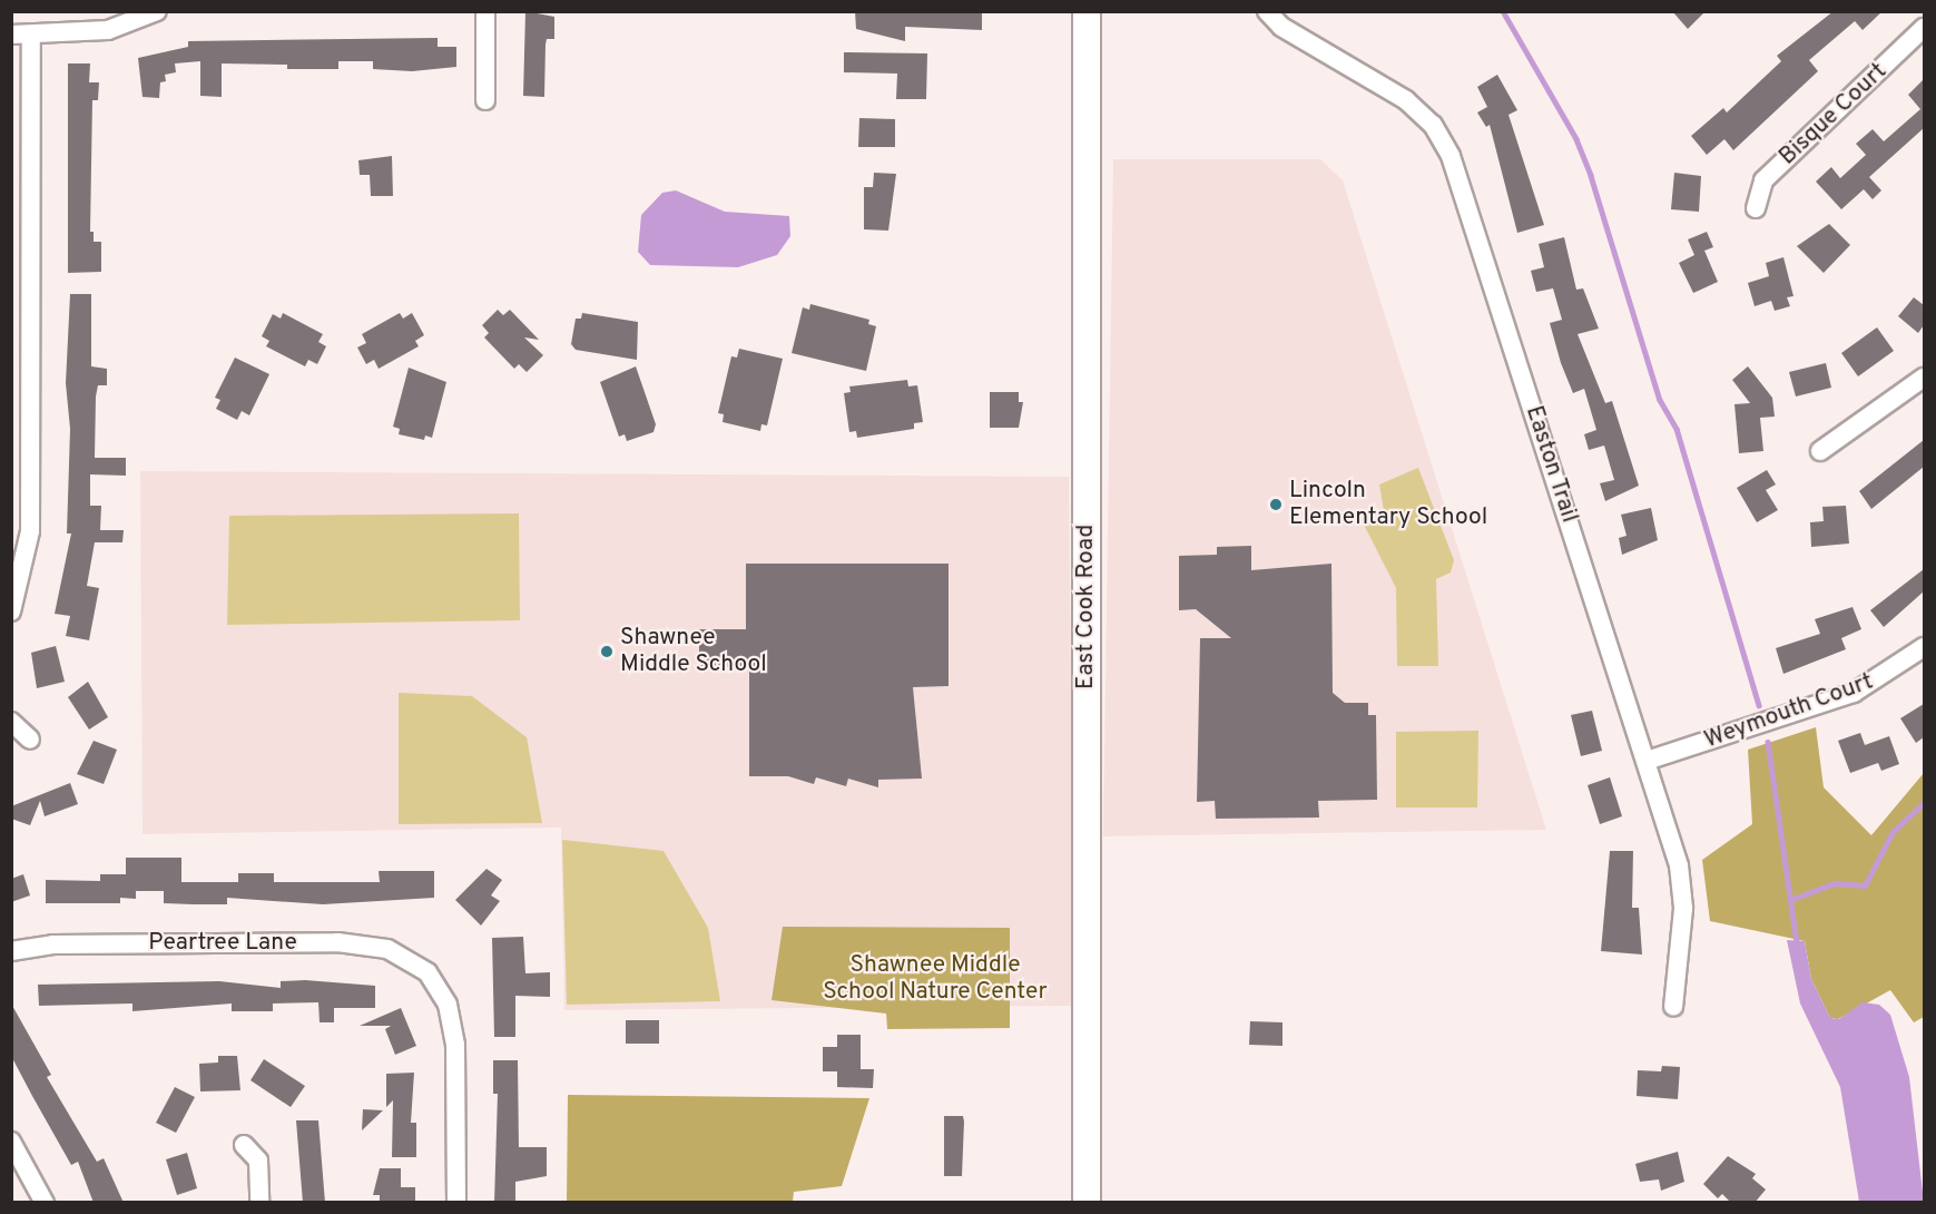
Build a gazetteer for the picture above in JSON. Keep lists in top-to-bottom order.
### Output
{
  "streets": {
    "main road": ["East Cook Road"],
    "street": [
      "Bisque Court",
      "Easton Trail",
      "Weymouth Court",
      "Peartree Lane"
    ]
  },
  "crossings": [
    ["Easton Trail", "Weymouth Court"]
  ],
  "parks": ["Shawnee Middle School Nature Center"],
  "places": ["Lincoln Elementary School", "Shawnee Middle School"]
}
